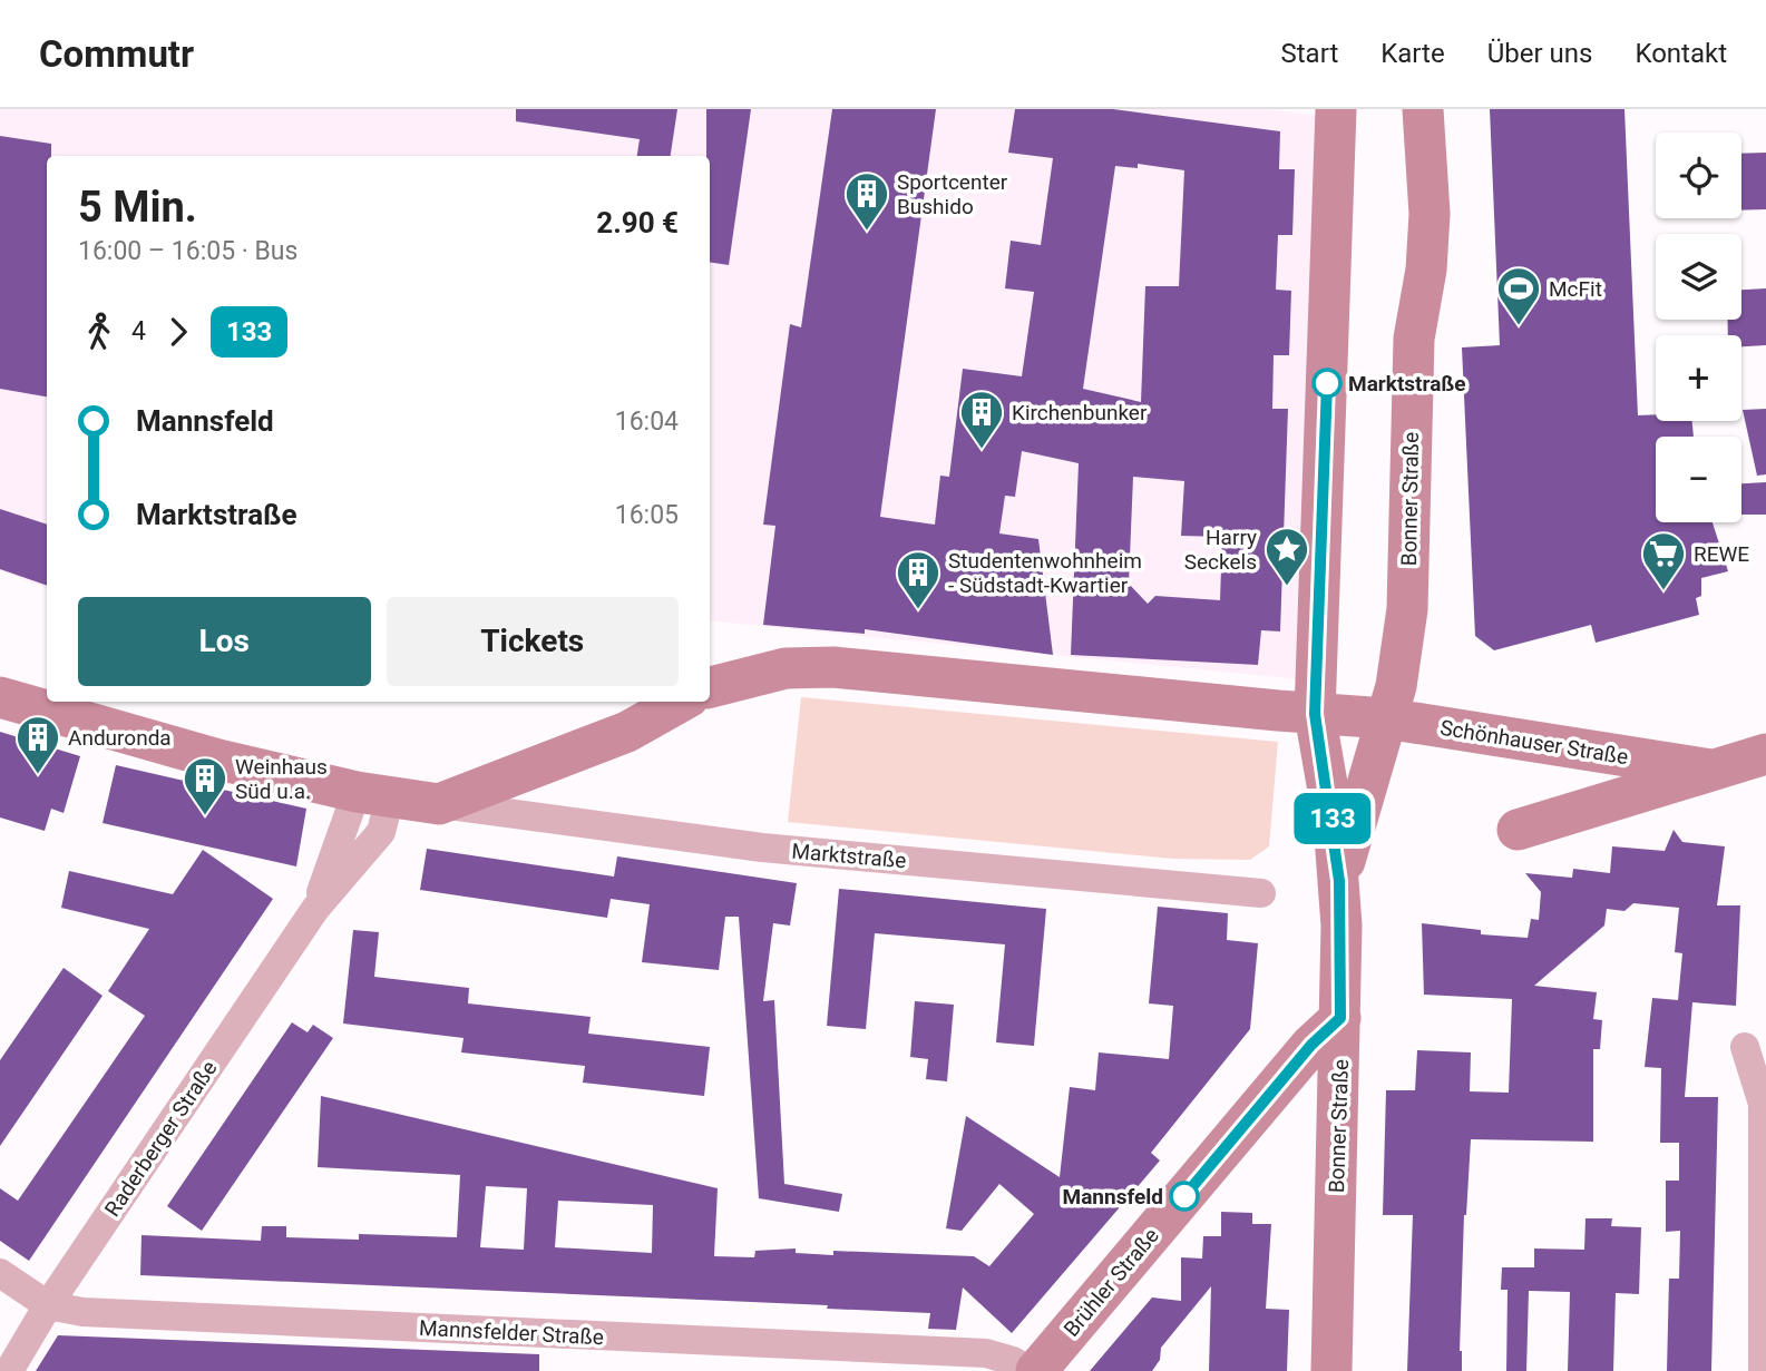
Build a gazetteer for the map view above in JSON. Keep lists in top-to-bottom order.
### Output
{
  "streets": {
    "main road": [
      "Bonner Straße",
      "Schönhauser Straße",
      "Marktstraße",
      "Brühler Straße"
    ],
    "street": ["Raderberger Straße", "Mannsfelder Straße"]
  },
  "crossings": [
    ["Bonner Straße", "Schönhauser Straße"],
    ["Bonner Straße", "Brühler Straße"],
    ["Marktstraße", "Raderberger Straße"],
    ["Raderberger Straße", "Mannsfelder Straße"]
  ],
  "places": {
    "building": [
      "Sportcenter Bushido",
      "Kirchenbunker",
      "Studentenwohnheim - Südstadt-Kwartier",
      "Anduronda",
      "Weinhaus Süd u.a."
    ],
    "sports": ["McFit"],
    "other": ["Marktstraße", "Mannsfeld"],
    "place": ["Harry Seckels"],
    "supermarket": ["REWE"]
  },
  "lines": ["bus line 133"],
  "page": {
    "header": "Commutr",
    "nav": [
      "Start",
      "Karte",
      "Über uns",
      "Kontakt"
    ],
    "on_map": "133",
    "map_buttons": ["+", "−"],
    "heading": ["5 Min.", "16:00 – 16:05 · Bus", "2.90 €"],
    "legs": ["4", "133"],
    "list": [
      {
        "name": "Mannsfeld",
        "value": "16:04"
      },
      {
        "name": "Marktstraße",
        "value": "16:05"
      }
    ],
    "buttons": ["Los", "Tickets"]
  }
}
